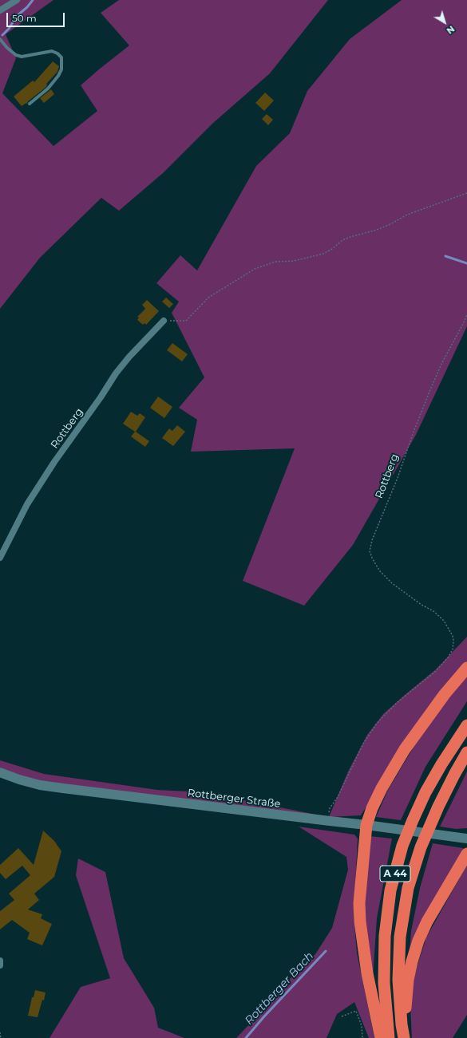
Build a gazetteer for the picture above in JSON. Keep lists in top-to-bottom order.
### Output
{
  "streets": {
    "highway": ["A 44"],
    "main road": ["Rottberger Straße"],
    "street": ["Rottberg"]
  },
  "crossings": [
    ["Rottberg", "Rottberger Straße"]
  ],
  "water": ["Rottberger Bach"],
  "scale_bar": "50 m",
  "north": "bottom right"
}
